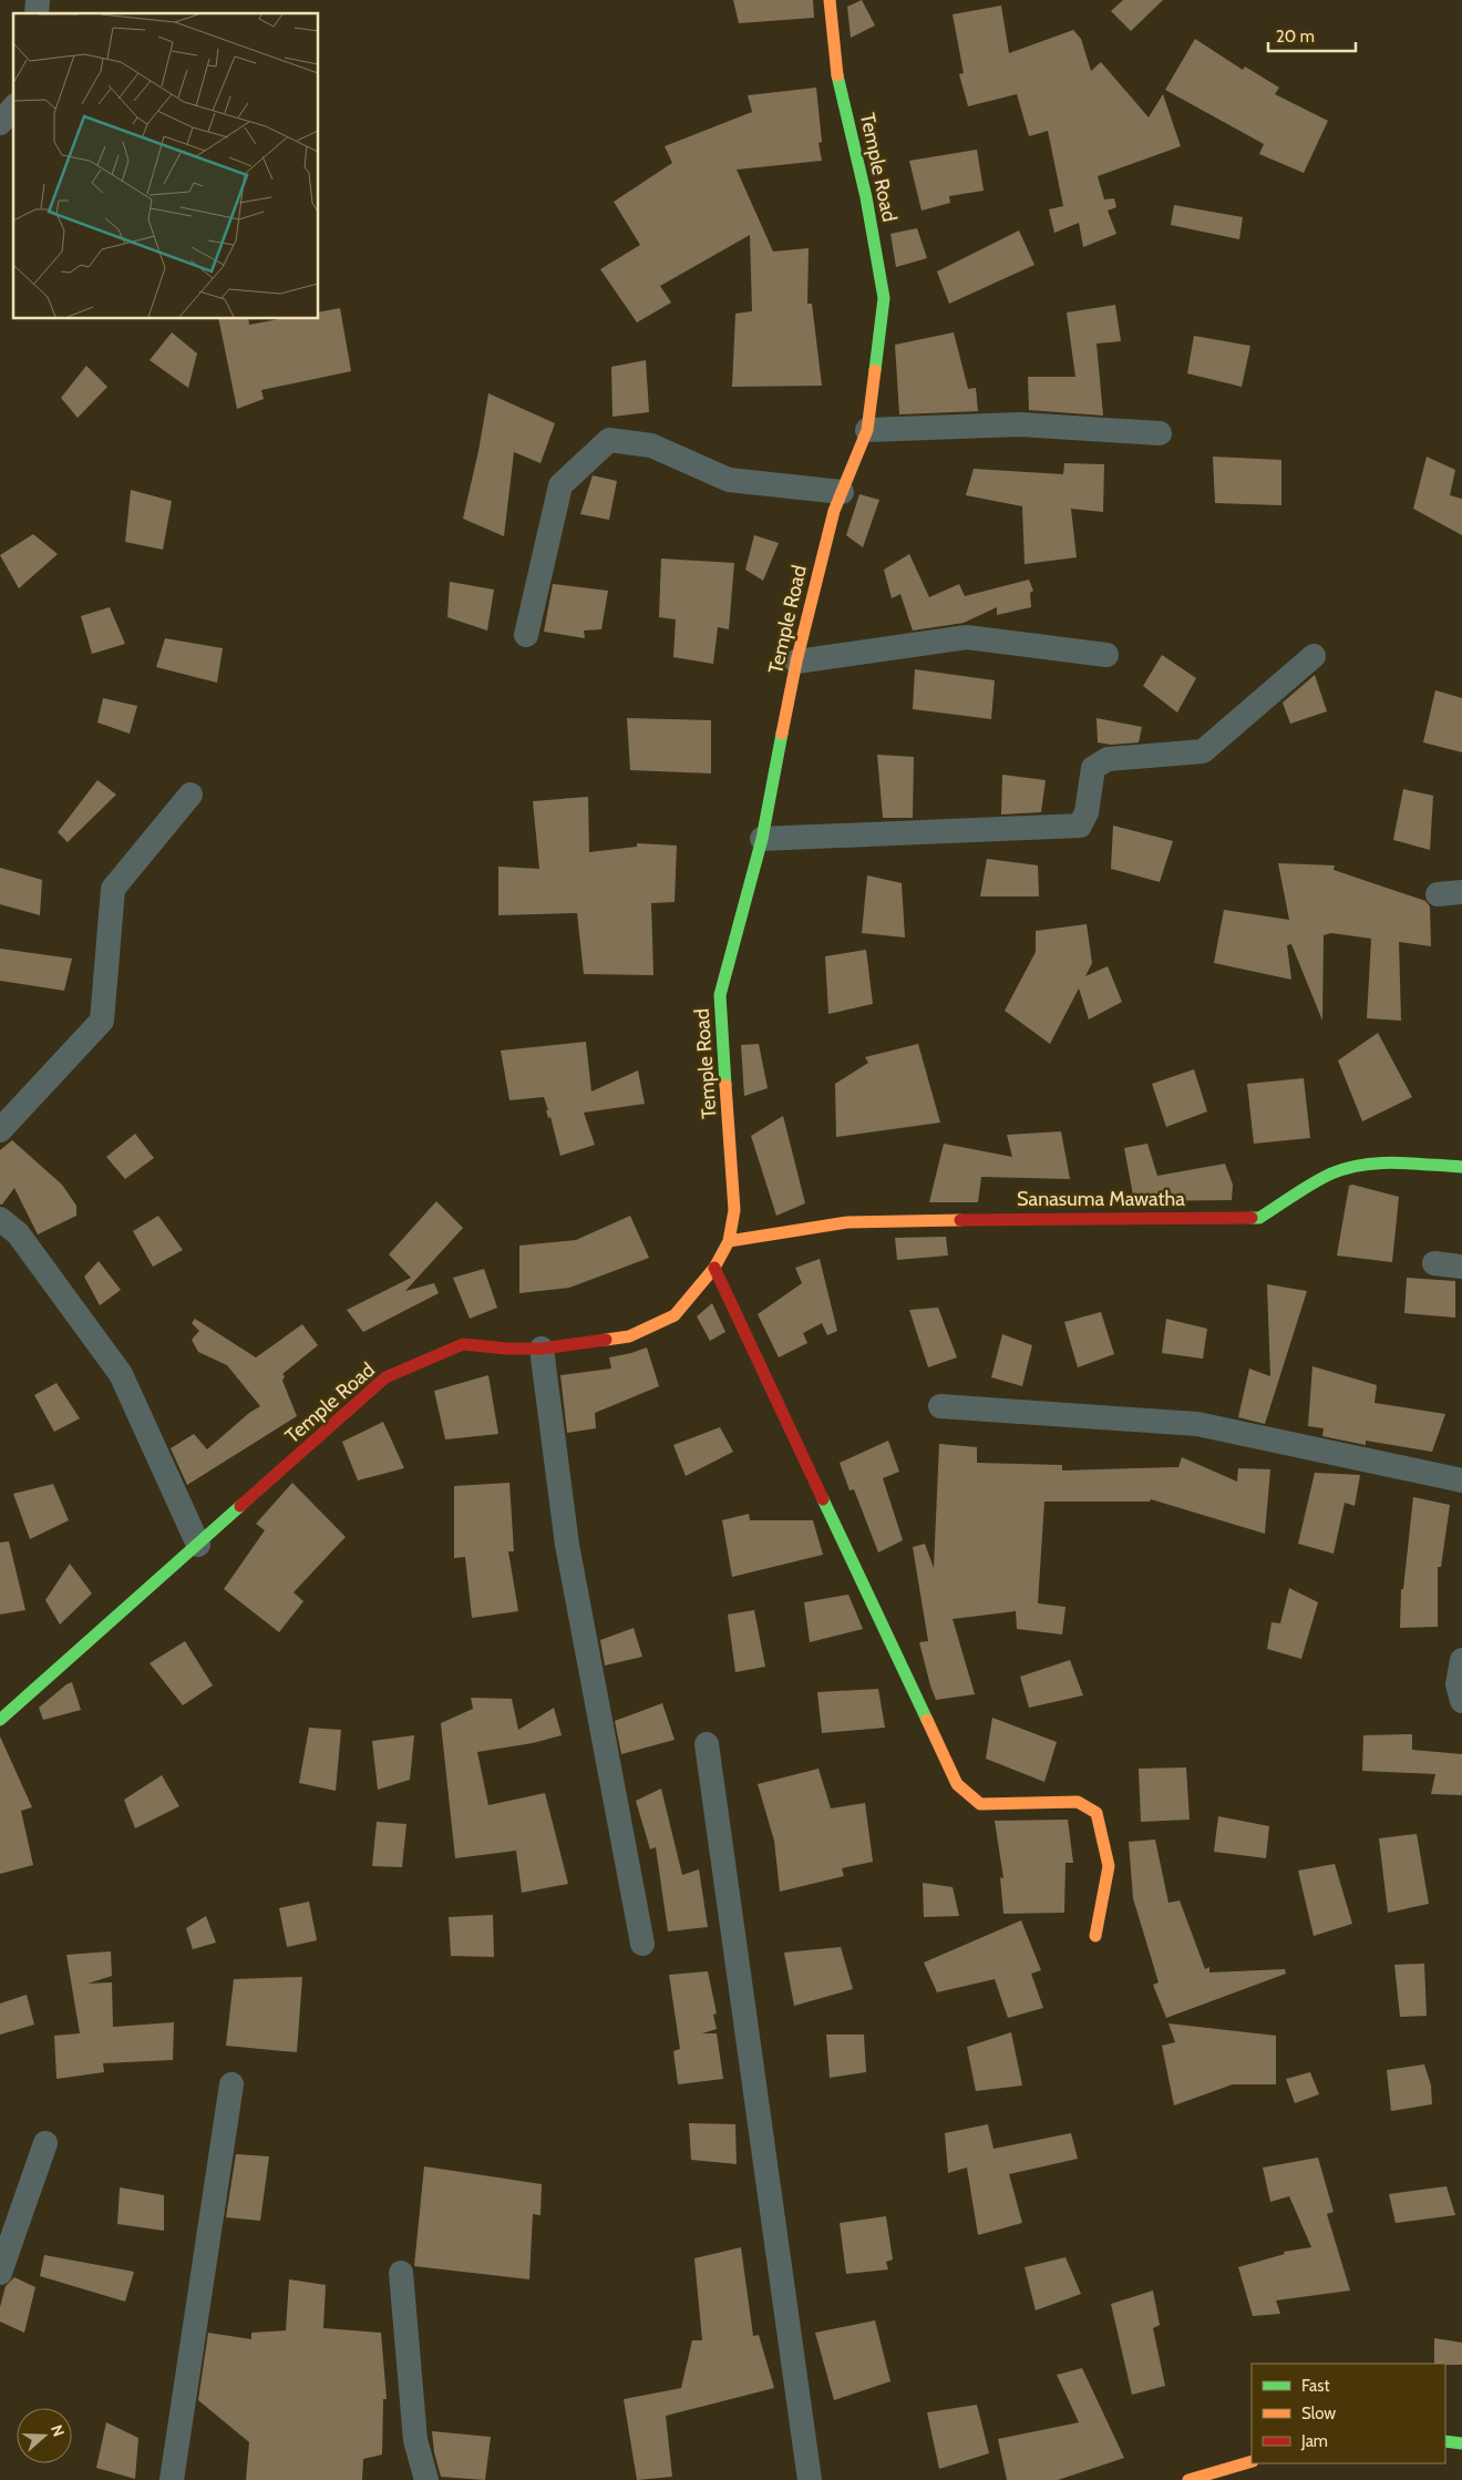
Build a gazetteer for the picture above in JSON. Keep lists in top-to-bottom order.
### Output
{
  "streets": {
    "street": ["Temple Road", "Sanasuma Mawatha"]
  },
  "crossings": [
    ["Temple Road", "Sanasuma Mawatha"]
  ],
  "legend": ["Fast", "Slow", "Jam"],
  "scale_bar": "20 m",
  "north": "right"
}
